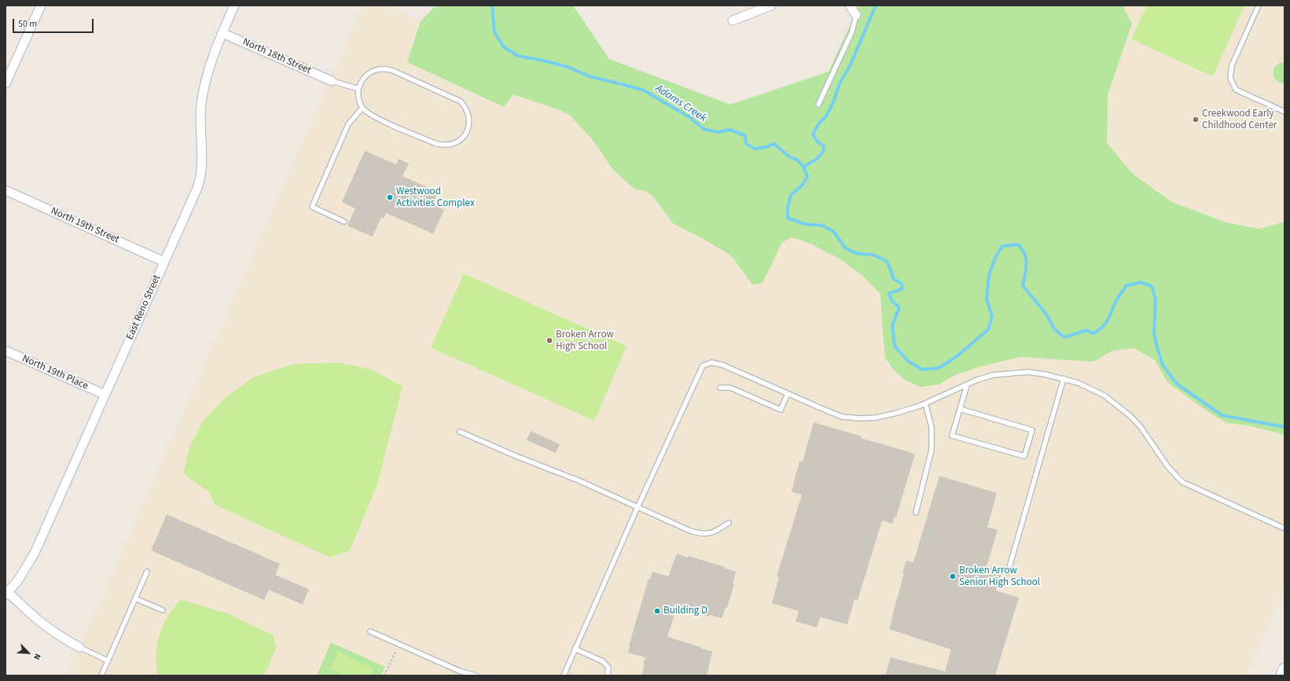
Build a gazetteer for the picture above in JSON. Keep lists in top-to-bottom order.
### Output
{
  "streets": {
    "street": [
      "North 18th Street",
      "North 19th Street",
      "East Reno Street",
      "North 19th Place"
    ]
  },
  "crossings": [
    ["North 18th Street", "East Reno Street"],
    ["North 19th Street", "East Reno Street"],
    ["East Reno Street", "North 19th Place"]
  ],
  "water": ["Adams Creek"],
  "places": [
    "Creekwood Early Childhood Center",
    "Westwood Activities Complex",
    "Broken Arrow High School",
    "Broken Arrow Senior High School",
    "Building D"
  ],
  "scale_bar": "50 m",
  "north": "bottom right"
}
